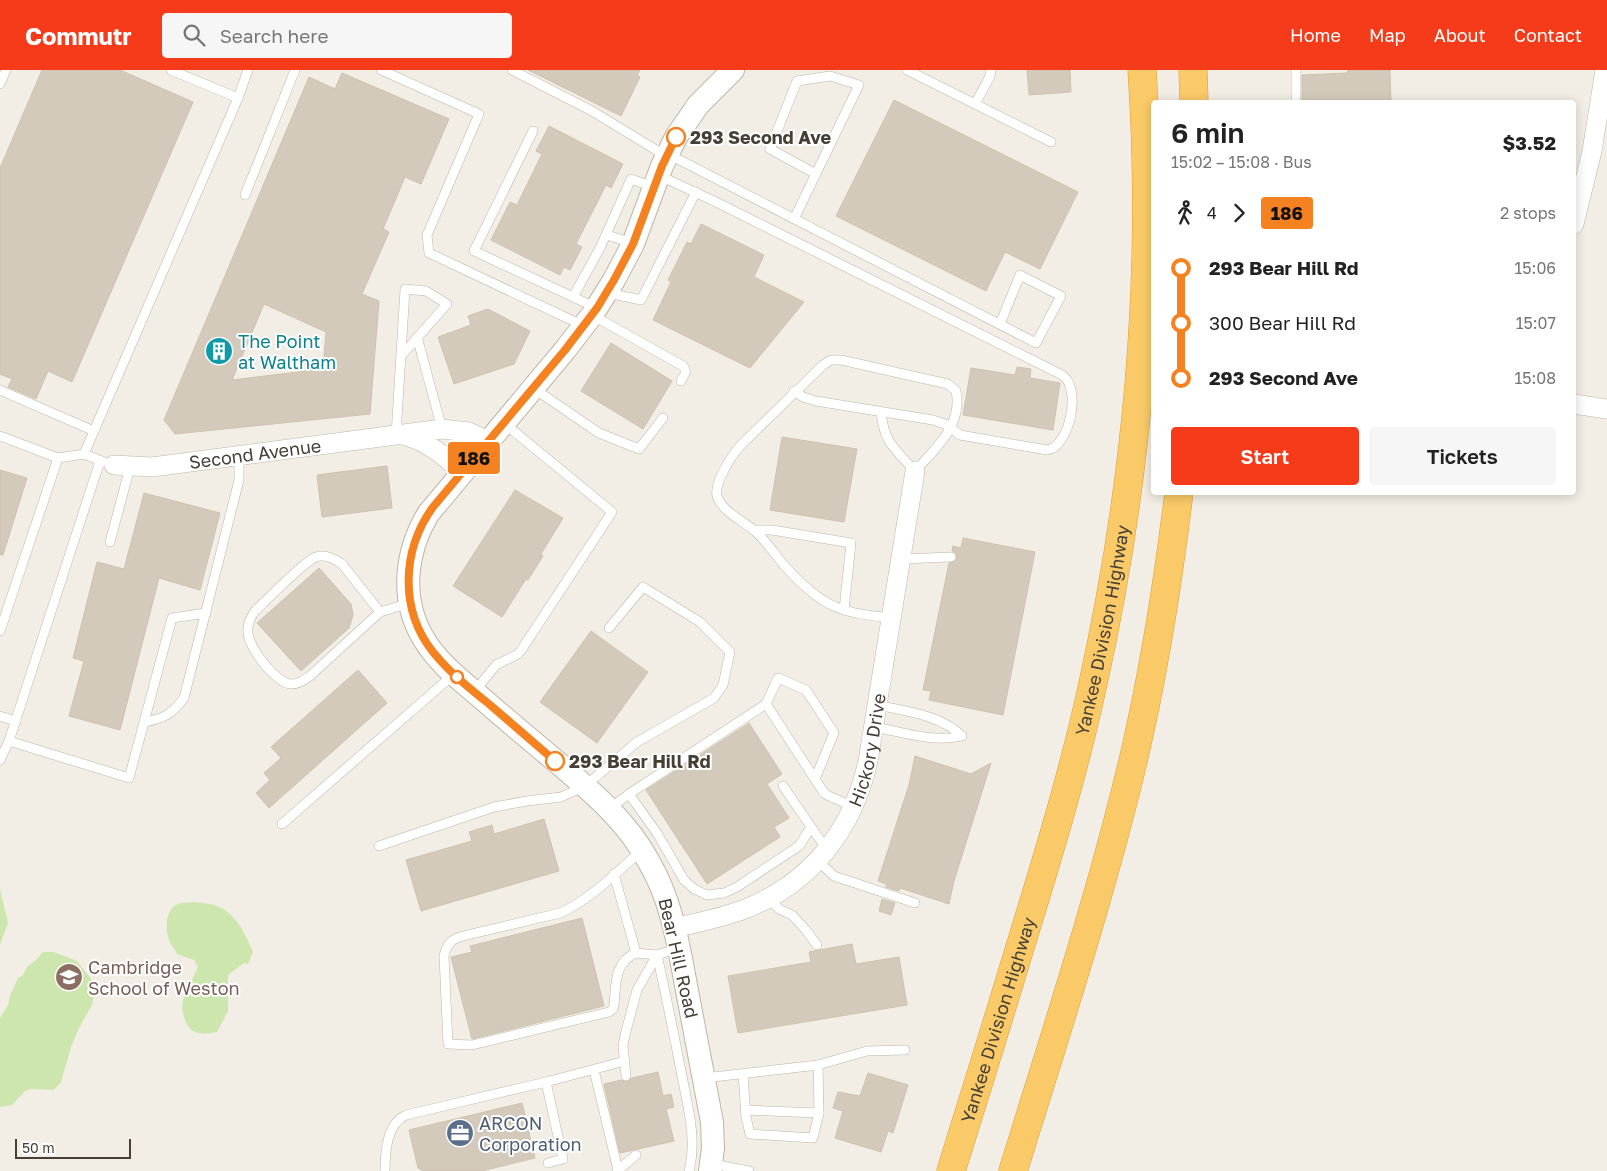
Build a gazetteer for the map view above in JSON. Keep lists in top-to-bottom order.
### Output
{
  "streets": {
    "highway": ["Yankee Division Highway"],
    "street": ["Second Avenue", "Hickory Drive", "Bear Hill Road"]
  },
  "crossings": [
    ["Second Avenue", "Bear Hill Road"],
    ["Hickory Drive", "Bear Hill Road"]
  ],
  "places": {
    "other": ["293 Second Ave", "293 Bear Hill Rd"],
    "building": ["The Point at Waltham"],
    "school or university": ["Cambridge School of Weston"],
    "office": ["ARCON Corporation"]
  },
  "lines": ["bus line 186"],
  "scale_bar": "50 m",
  "page": {
    "header": "Commutr",
    "search": "Search here",
    "nav": [
      "Home",
      "Map",
      "About",
      "Contact"
    ],
    "on_map": "186",
    "heading": ["6 min", "15:02 – 15:08 · Bus", "$3.52"],
    "legs": ["4", "186", "2 stops"],
    "list": [
      {
        "name": "293 Bear Hill Rd",
        "value": "15:06"
      },
      {
        "name": "300 Bear Hill Rd",
        "value": "15:07"
      },
      {
        "name": "293 Second Ave",
        "value": "15:08"
      }
    ],
    "buttons": ["Start", "Tickets"],
    "scale": "50 m"
  }
}
